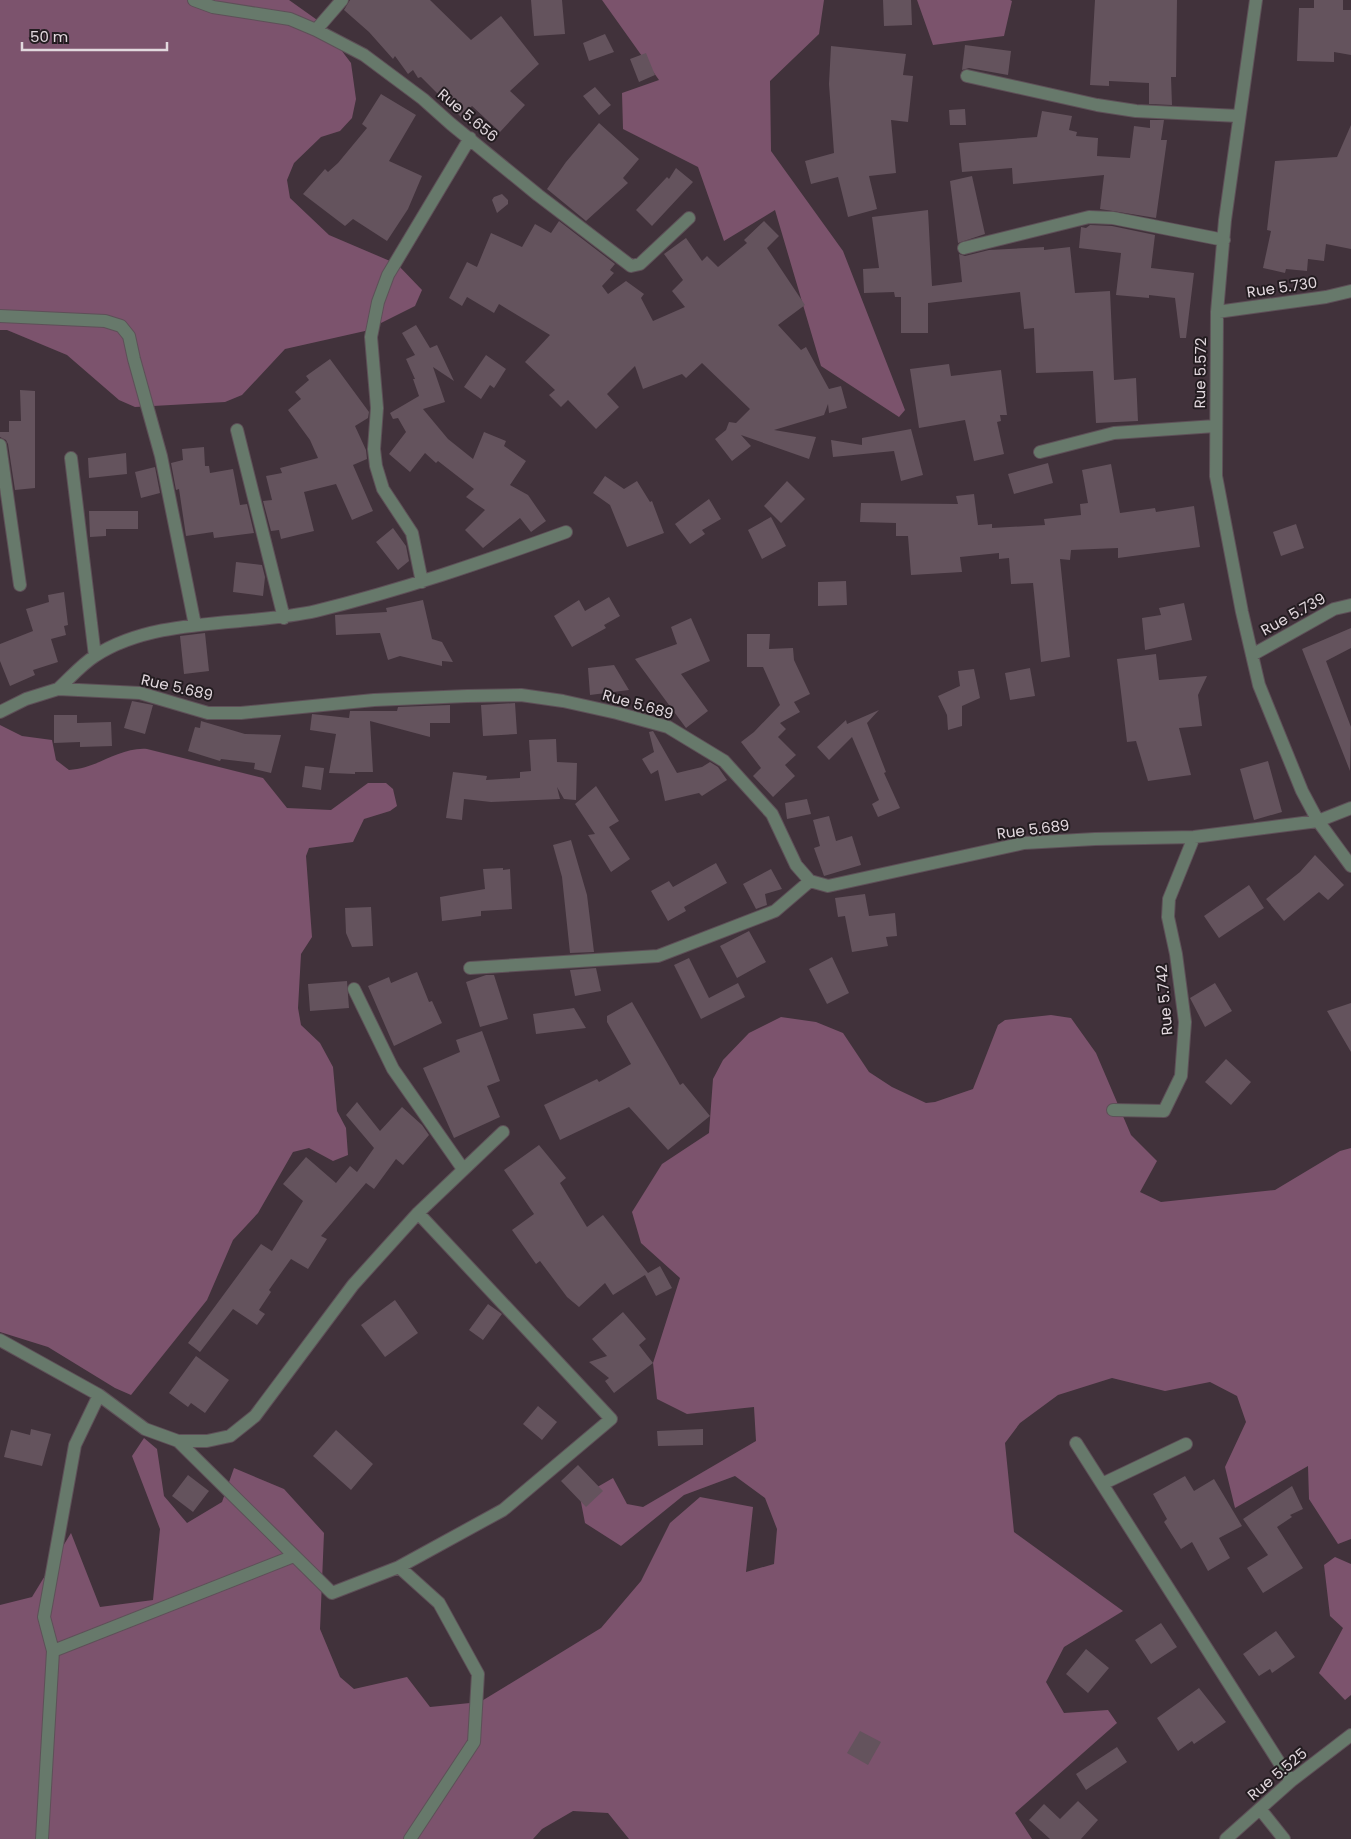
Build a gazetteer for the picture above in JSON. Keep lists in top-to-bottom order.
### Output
{
  "streets": {
    "street": [
      "Rue 5.656",
      "Rue 5.730",
      "Rue 5.572",
      "Rue 5.739",
      "Rue 5.689",
      "Rue 5.742",
      "Rue 5.525"
    ]
  },
  "crossings": [
    ["Rue 5.730", "Rue 5.572"],
    ["Rue 5.572", "Rue 5.739"],
    ["Rue 5.572", "Rue 5.689"],
    ["Rue 5.689", "Rue 5.742"]
  ],
  "scale_bar": "50 m"
}
